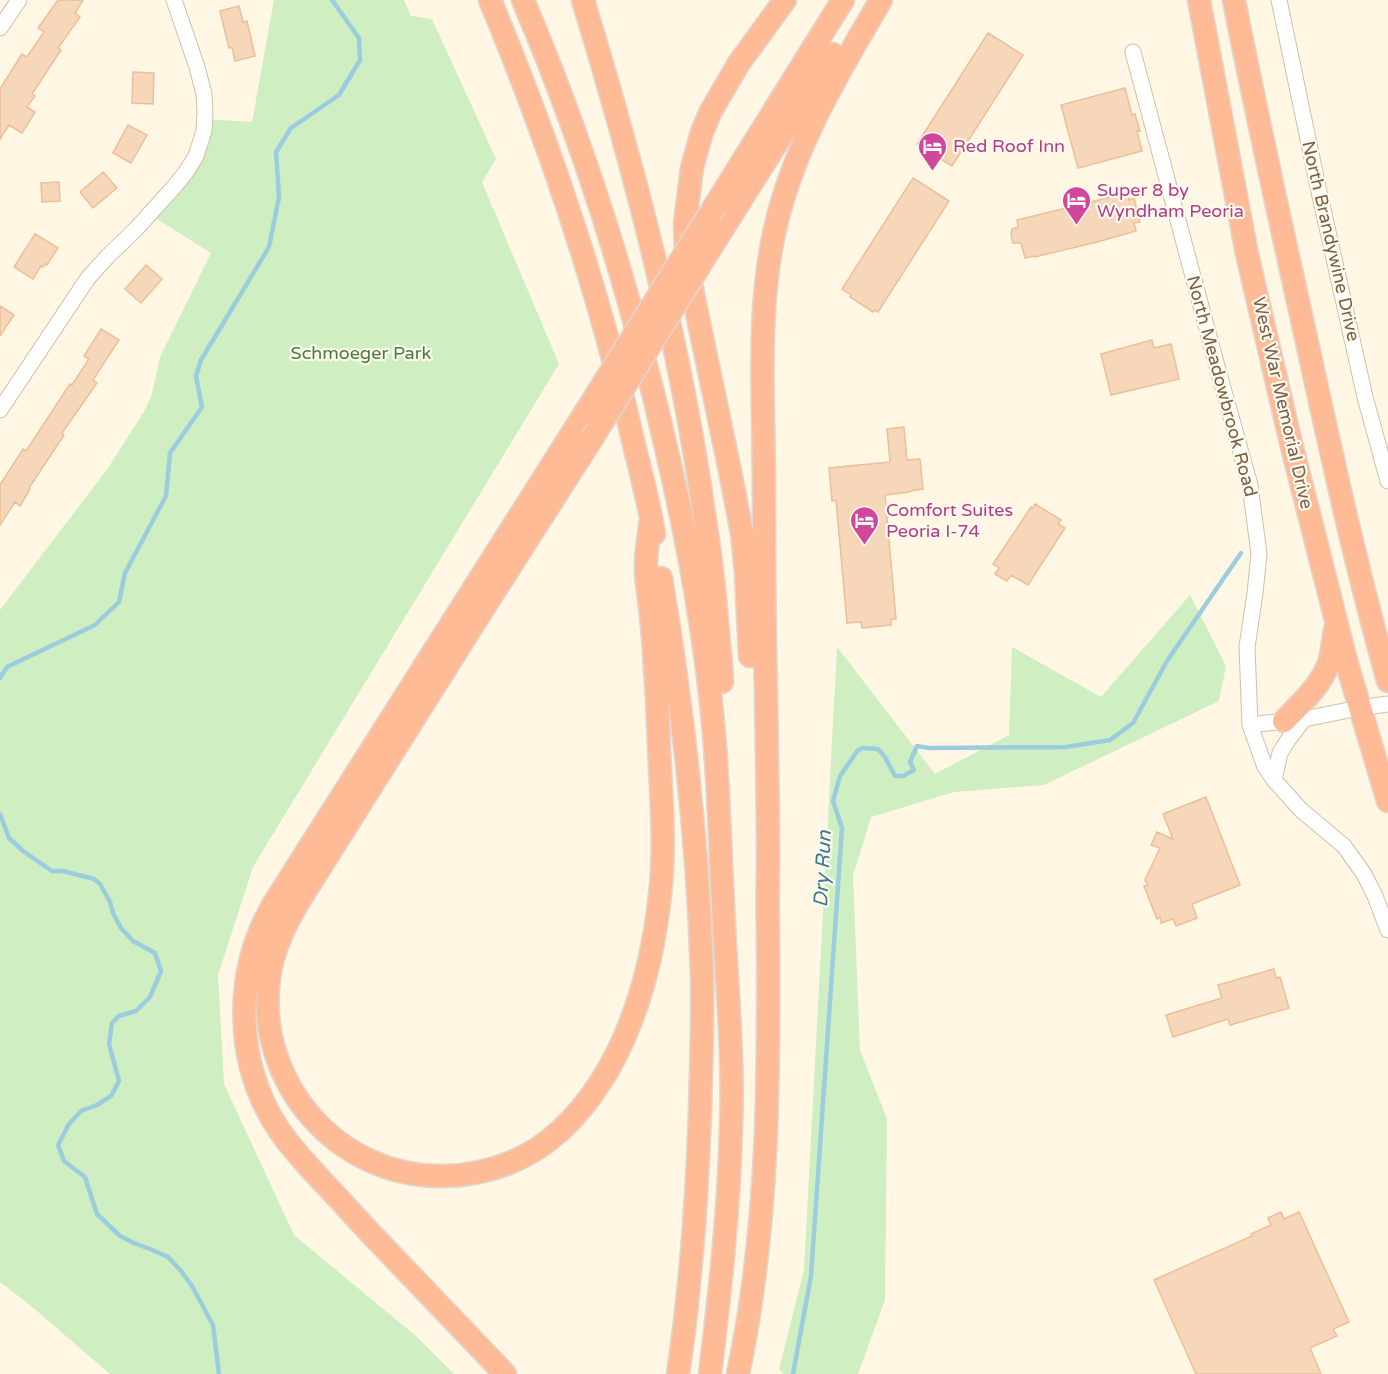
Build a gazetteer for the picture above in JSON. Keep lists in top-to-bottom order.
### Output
{
  "streets": {
    "highway": ["West War Memorial Drive"],
    "street": ["North Brandywine Drive", "North Meadowbrook Road"]
  },
  "water": ["Dry Run"],
  "parks": ["Schmoeger Park"],
  "places": {
    "hotel": ["Red Roof Inn", "Super 8 by Wyndham Peoria", "Comfort Suites Peoria I-74"]
  }
}
